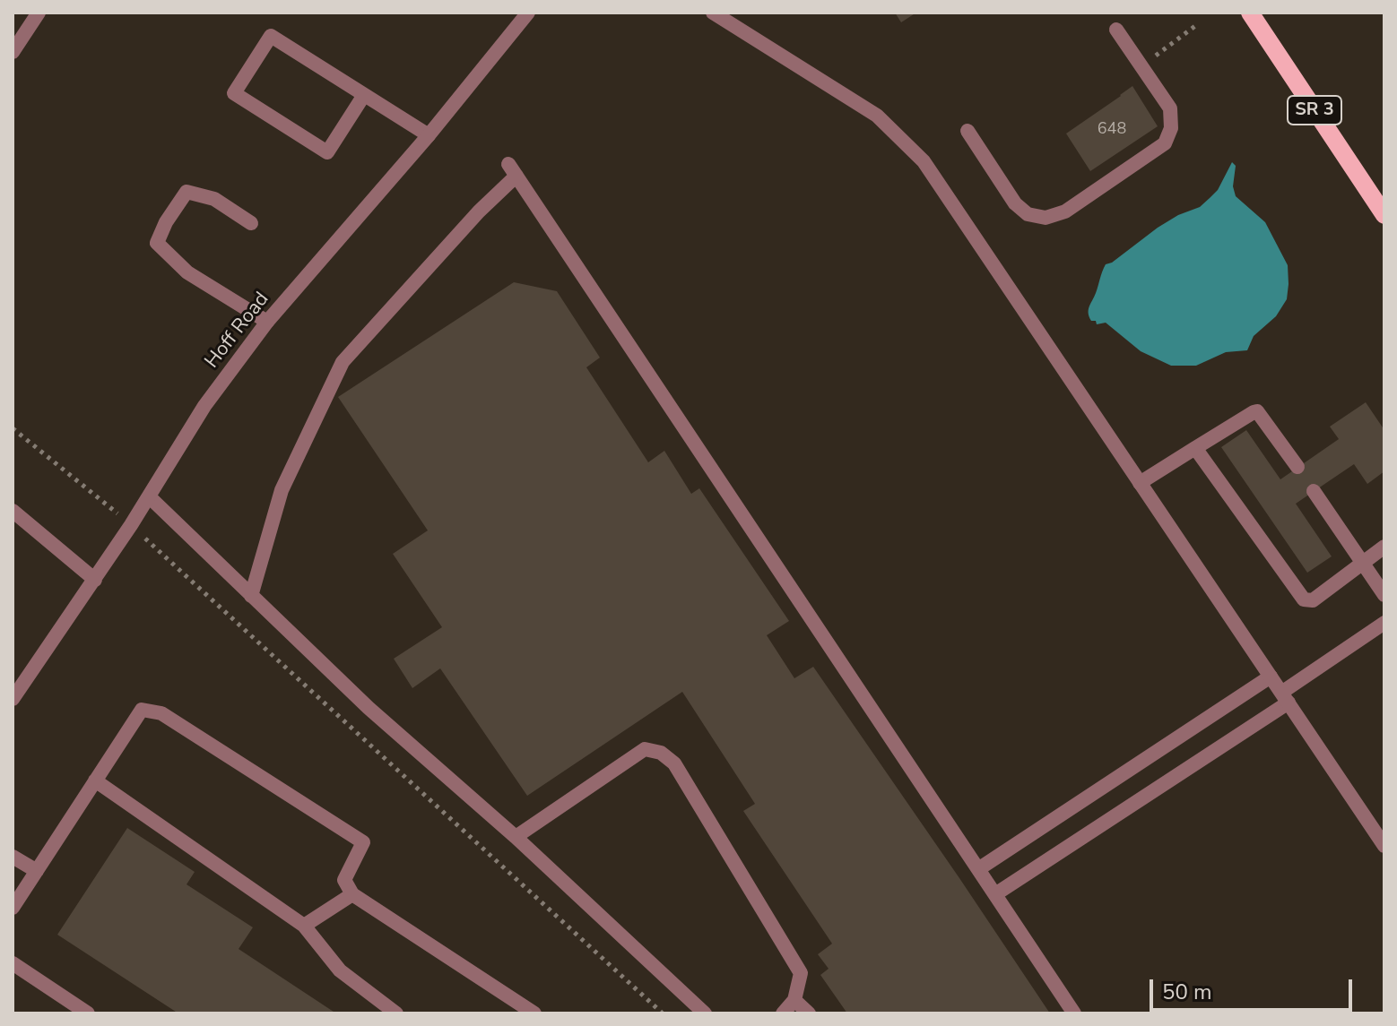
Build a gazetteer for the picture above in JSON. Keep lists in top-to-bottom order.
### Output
{
  "streets": {
    "main road": ["SR 3"],
    "street": ["Hoff Road"]
  },
  "house_numbers": ["648"],
  "scale_bar": "50 m"
}
